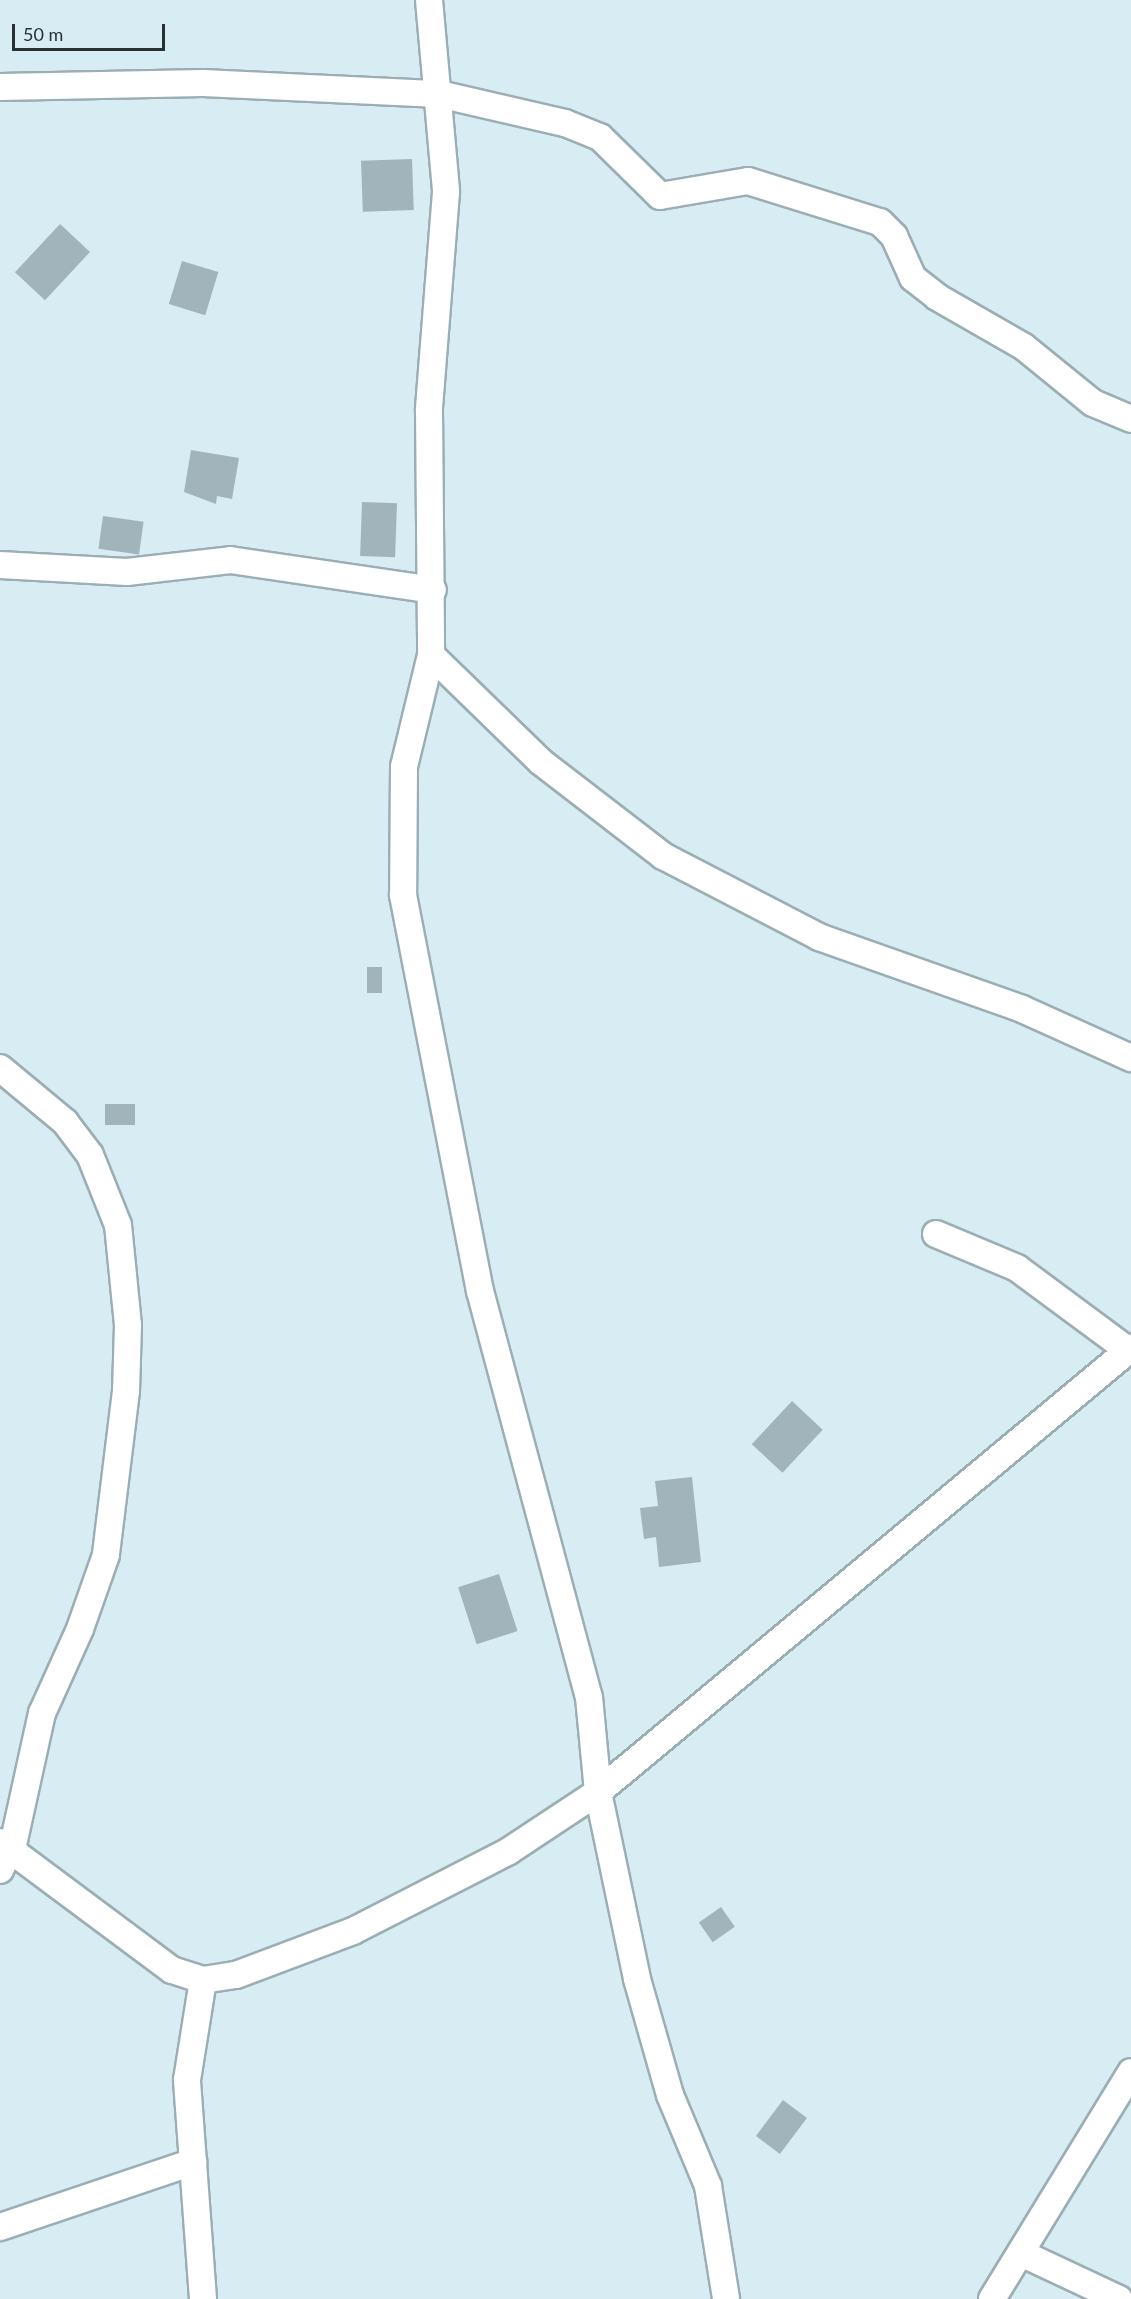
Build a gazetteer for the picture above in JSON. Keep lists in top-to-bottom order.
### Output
{
  "scale_bar": "50 m"
}
